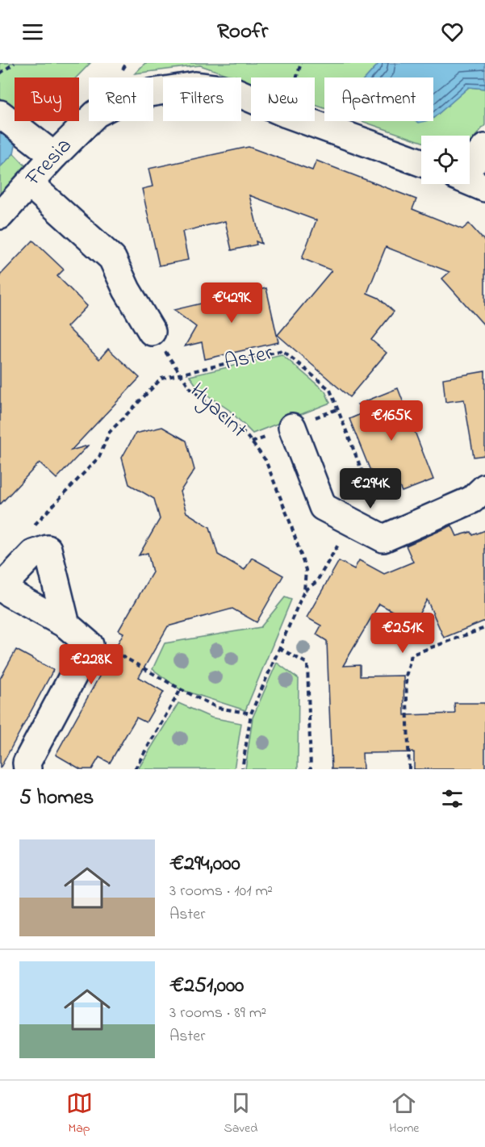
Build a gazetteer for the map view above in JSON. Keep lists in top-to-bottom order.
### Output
{
  "streets": {
    "street": ["Fresia"],
    "path": ["Aster", "Hyacint"]
  },
  "crossings": [
    ["Aster", "Hyacint"]
  ],
  "page": {
    "header": "Roofr",
    "chip": [
      "Buy",
      "Rent",
      "Filters",
      "New",
      "Apartment"
    ],
    "price": [
      "€429K",
      "€165K",
      "€294K",
      "€251K",
      "€228K"
    ],
    "heading": "5 homes",
    "list": [
      {
        "name": "€294,000",
        "note": "3 rooms · 101 m² · Aster"
      },
      {
        "name": "€251,000",
        "note": "3 rooms · 89 m² · Aster"
      }
    ],
    "tabs": ["Map", "Saved", "Home"]
  }
}
